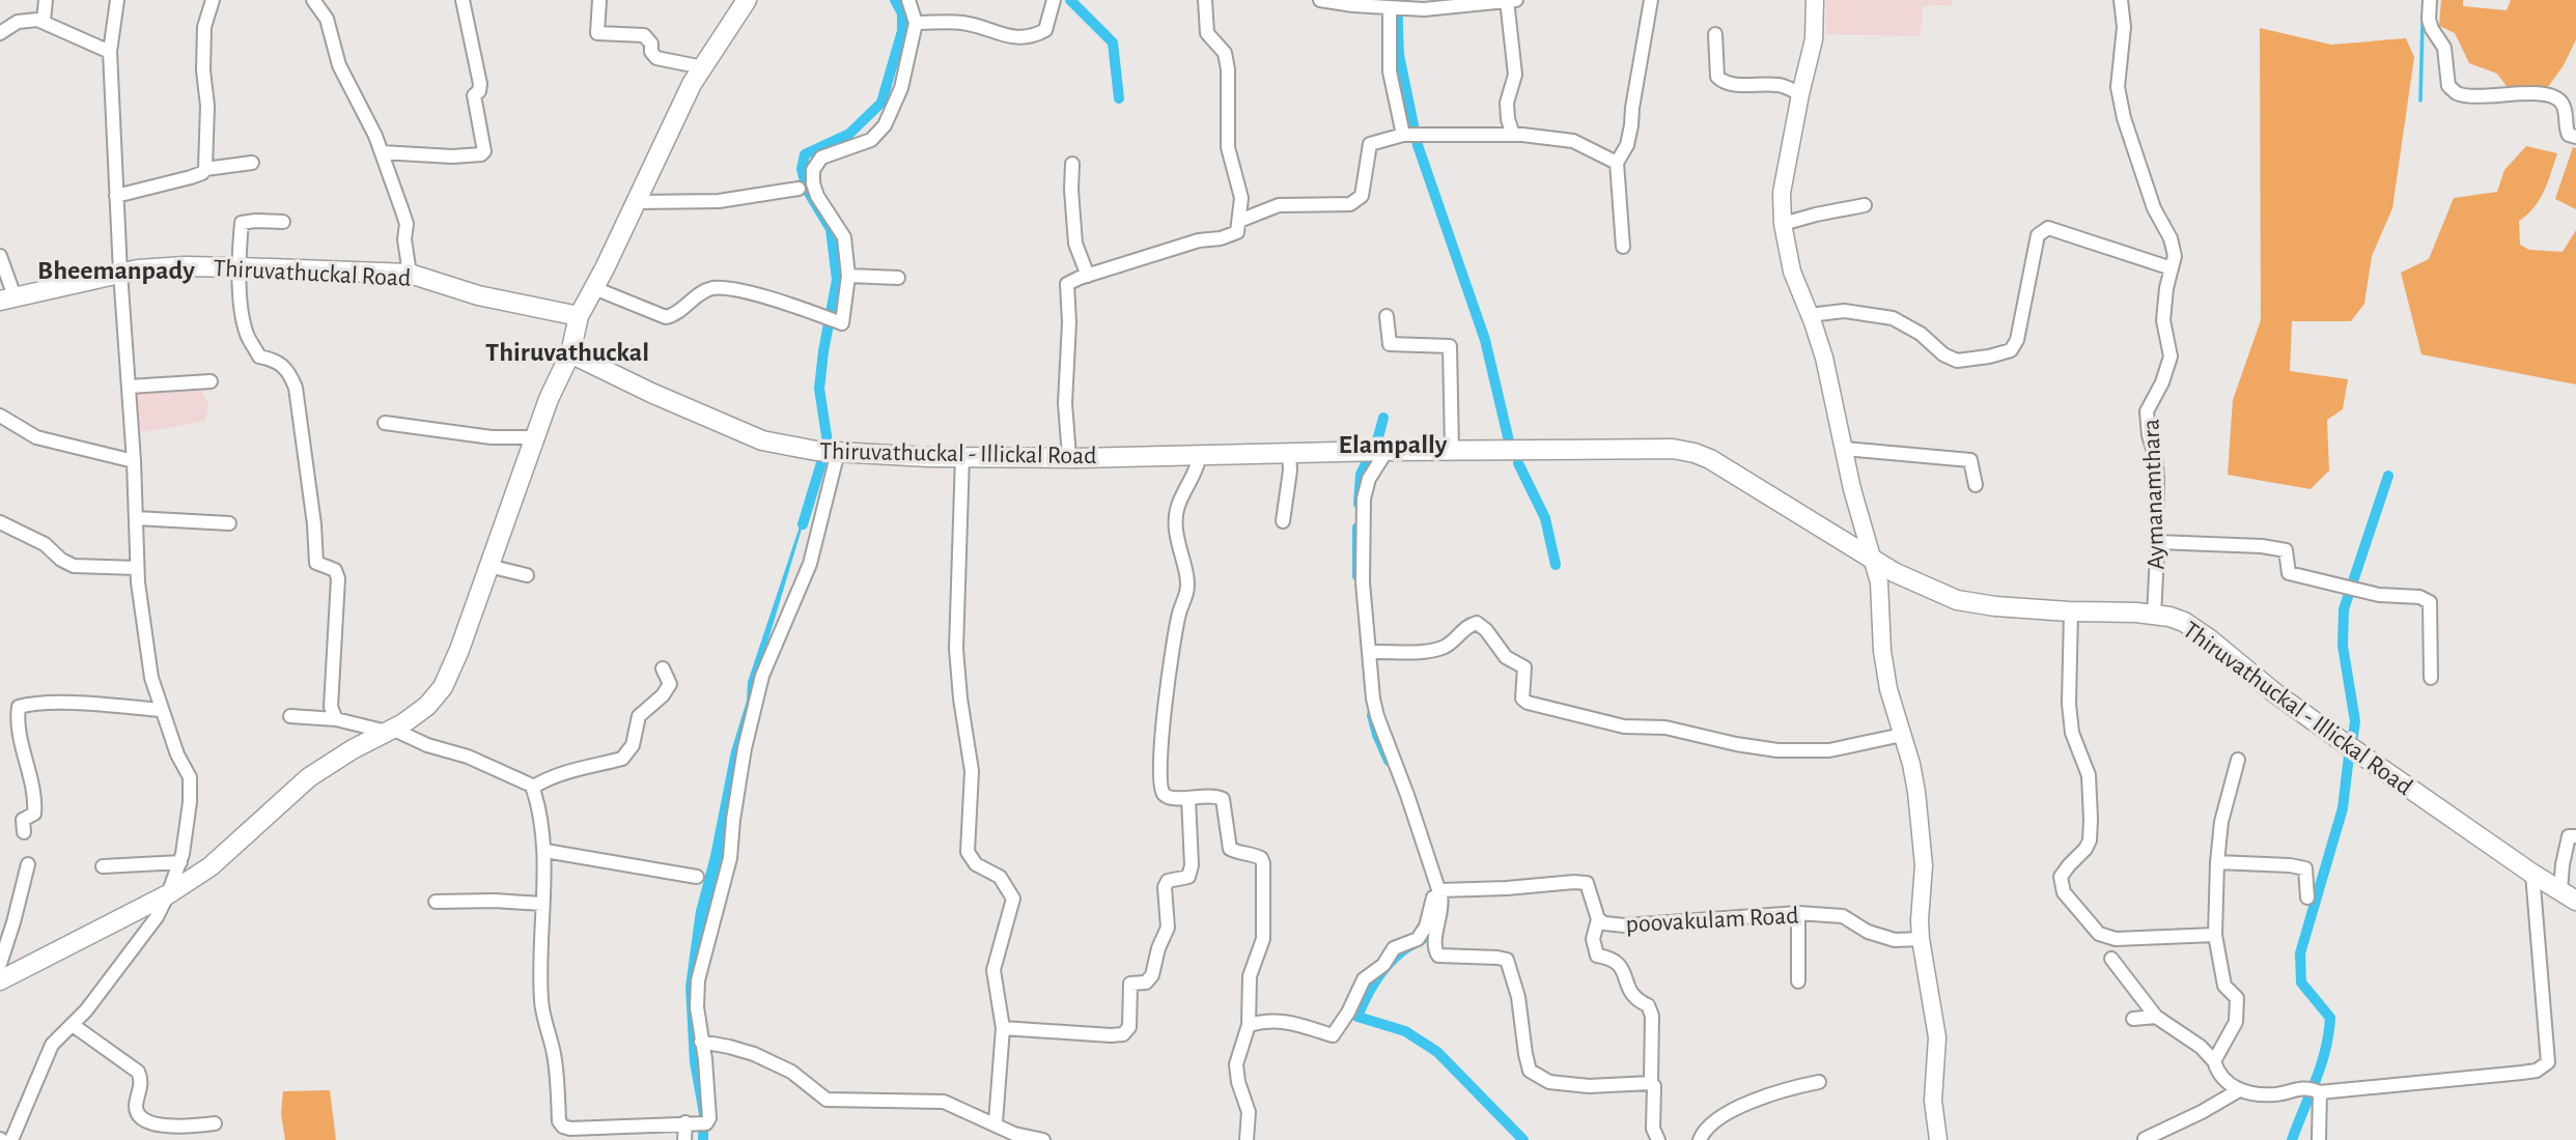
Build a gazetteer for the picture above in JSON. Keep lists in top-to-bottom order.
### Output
{
  "streets": {
    "main road": ["Thiruvathuckal Road", "Thiruvathuckal - Illickal Road"],
    "street": ["Aymanamthara", "poovakulam Road"]
  },
  "crossings": [
    ["Thiruvathuckal - Illickal Road", "Aymanamthara"]
  ],
  "districts": ["Bheemanpady", "Thiruvathuckal", "Elampally"]
}
